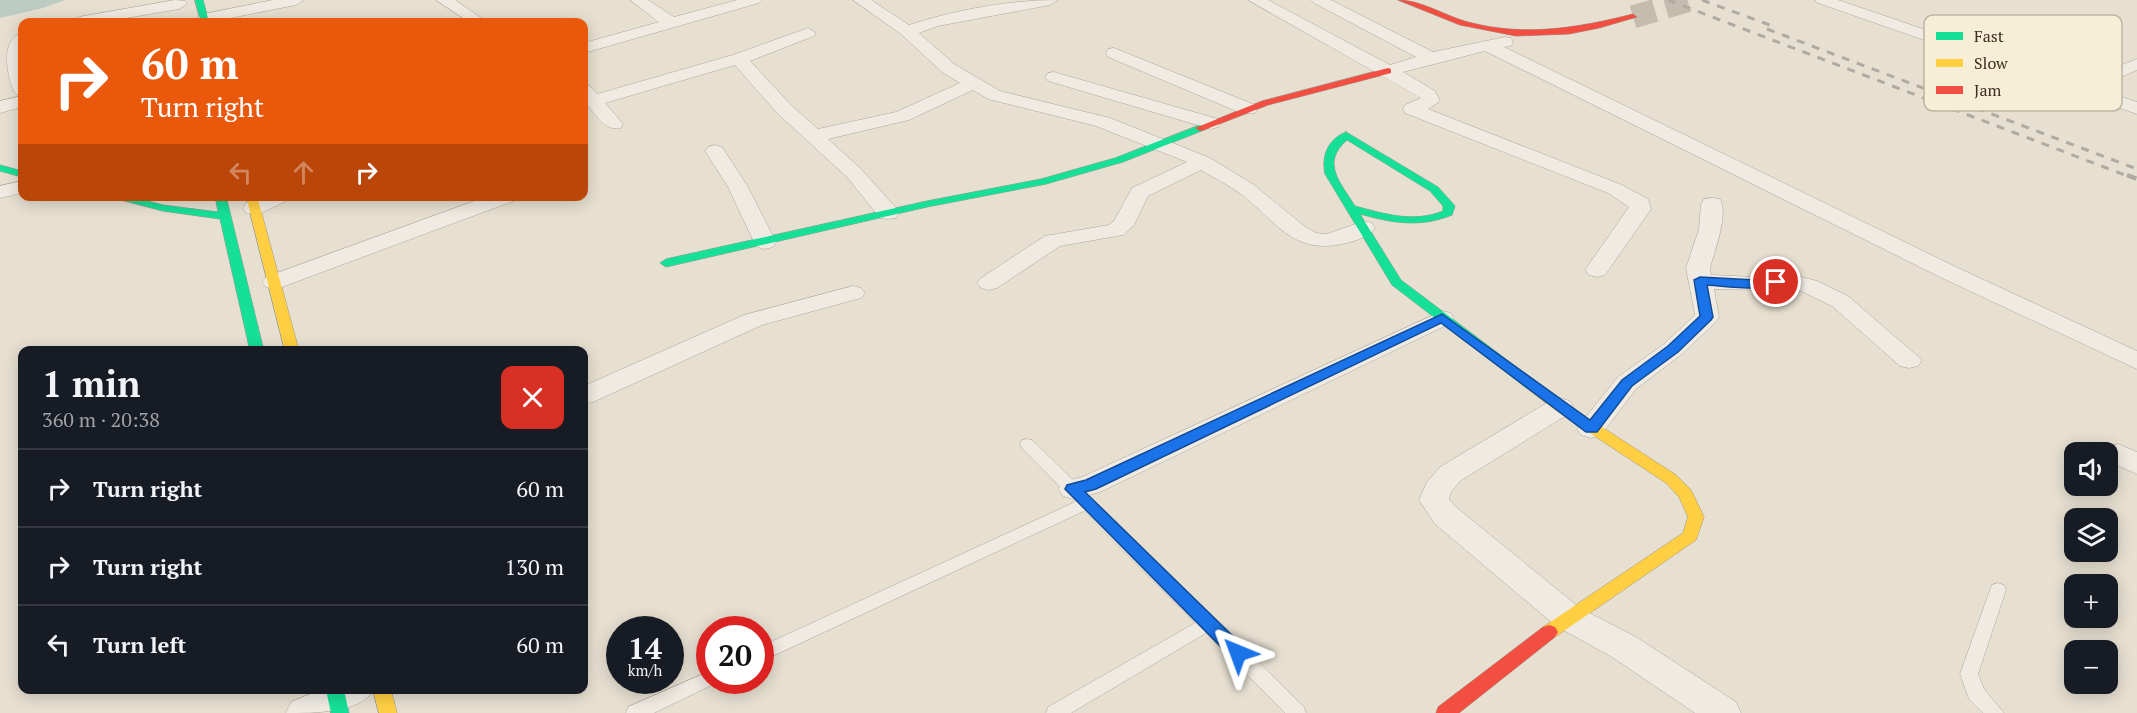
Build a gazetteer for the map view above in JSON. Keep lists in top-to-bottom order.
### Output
{
  "legend": ["Fast", "Slow", "Jam"],
  "page": {
    "turn": ["60 m", "Turn right"],
    "heading": ["1 min", "360 m · 20:38"],
    "map_buttons": ["+", "−"],
    "list": [
      {
        "name": "Turn right",
        "value": "60 m"
      },
      {
        "name": "Turn right",
        "value": "130 m"
      },
      {
        "name": "Turn left",
        "value": "60 m"
      }
    ],
    "speed": "14 km/h",
    "limit": "20"
  }
}
